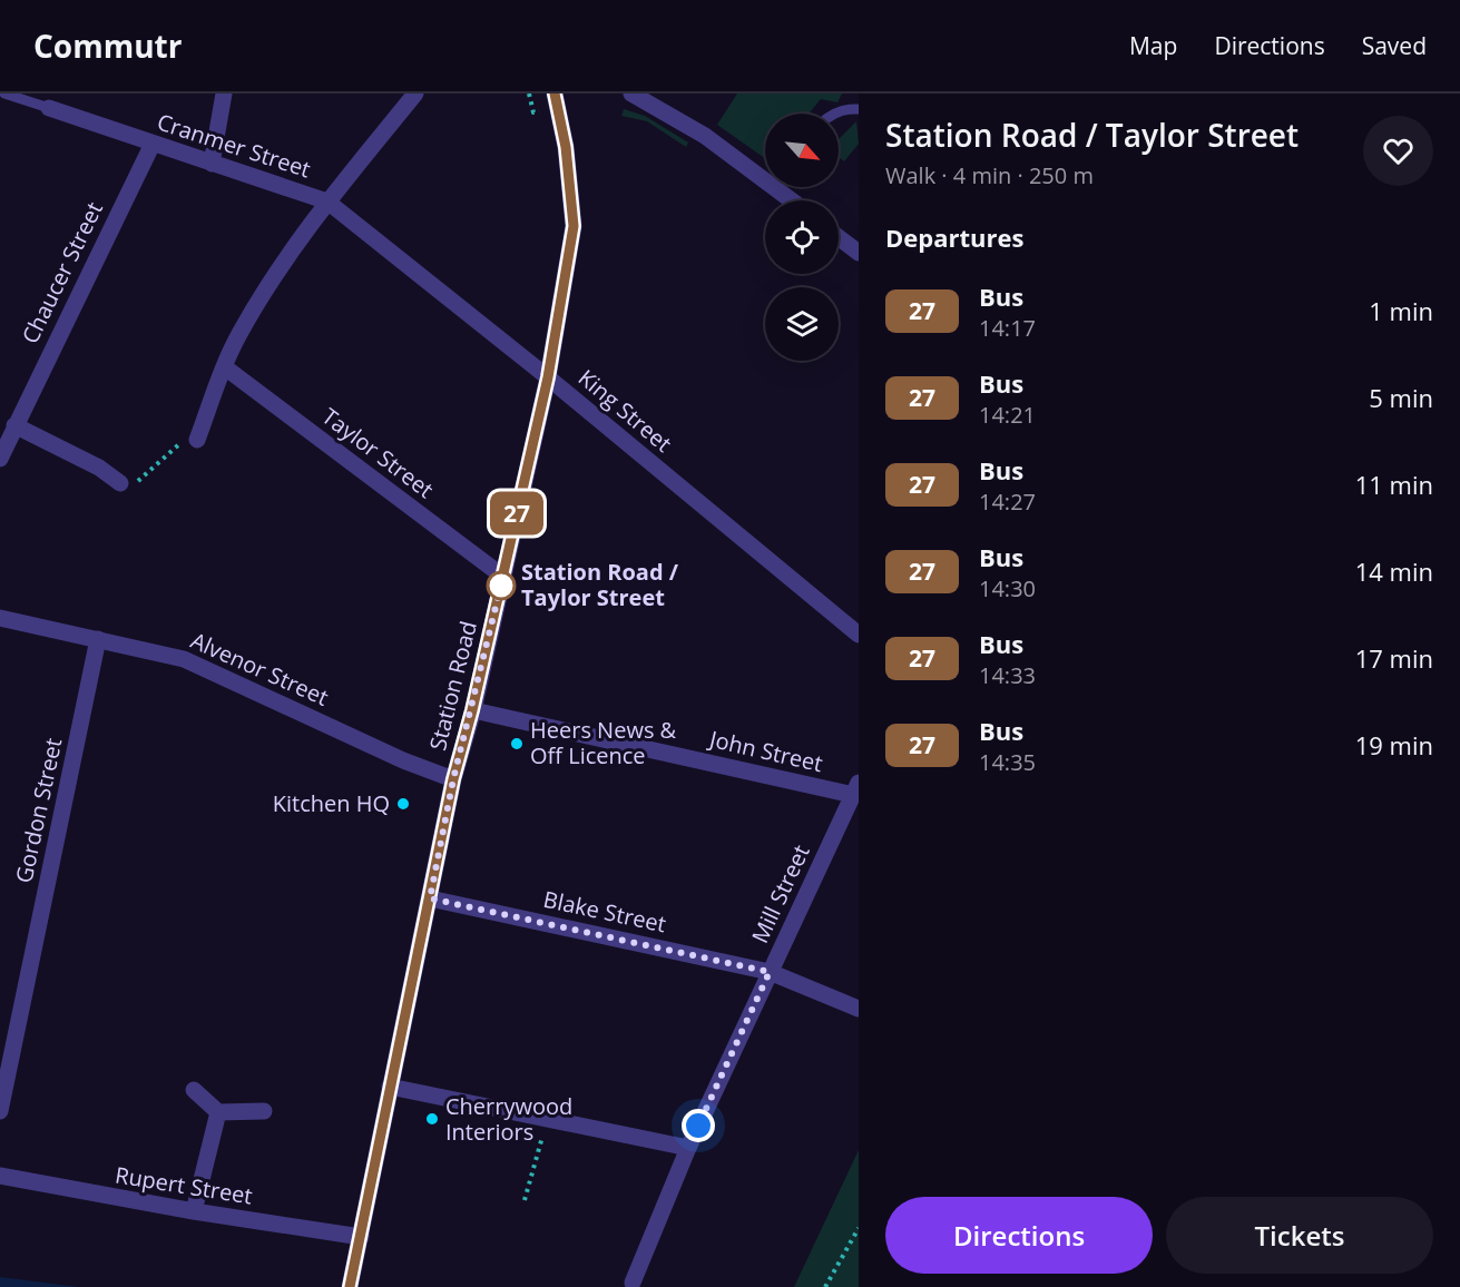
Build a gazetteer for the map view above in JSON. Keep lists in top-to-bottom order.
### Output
{
  "streets": {
    "street": [
      "Cranmer Street",
      "Chaucer Street",
      "King Street",
      "Taylor Street",
      "Alvenor Street",
      "Station Road",
      "John Street",
      "Gordon Street",
      "Mill Street",
      "Blake Street",
      "Rupert Street"
    ]
  },
  "crossings": [
    ["Cranmer Street", "Chaucer Street"],
    ["Cranmer Street", "King Street"],
    ["King Street", "Station Road"],
    ["Taylor Street", "Station Road"],
    ["Alvenor Street", "Station Road"],
    ["Alvenor Street", "Gordon Street"],
    ["Station Road", "John Street"],
    ["Station Road", "Blake Street"],
    ["Station Road", "Rupert Street"],
    ["John Street", "Mill Street"],
    ["Mill Street", "Blake Street"]
  ],
  "places": [
    "Station Road / Taylor Street",
    "Heers News & Off Licence",
    "Kitchen HQ",
    "Cherrywood Interiors"
  ],
  "lines": ["bus line 27"],
  "north": "bottom right",
  "page": {
    "header": "Commutr",
    "nav": ["Map", "Directions", "Saved"],
    "on_map": "27",
    "heading": [
      ["Station Road / Taylor Street", "Walk · 4 min · 250 m"],
      "Departures"
    ],
    "list": [
      {
        "mark": "27",
        "name": "Bus",
        "note": "14:17",
        "value": "1 min"
      },
      {
        "mark": "27",
        "name": "Bus",
        "note": "14:21",
        "value": "5 min"
      },
      {
        "mark": "27",
        "name": "Bus",
        "note": "14:27",
        "value": "11 min"
      },
      {
        "mark": "27",
        "name": "Bus",
        "note": "14:30",
        "value": "14 min"
      },
      {
        "mark": "27",
        "name": "Bus",
        "note": "14:33",
        "value": "17 min"
      },
      {
        "mark": "27",
        "name": "Bus",
        "note": "14:35",
        "value": "19 min"
      }
    ],
    "buttons": ["Directions", "Tickets"]
  }
}
